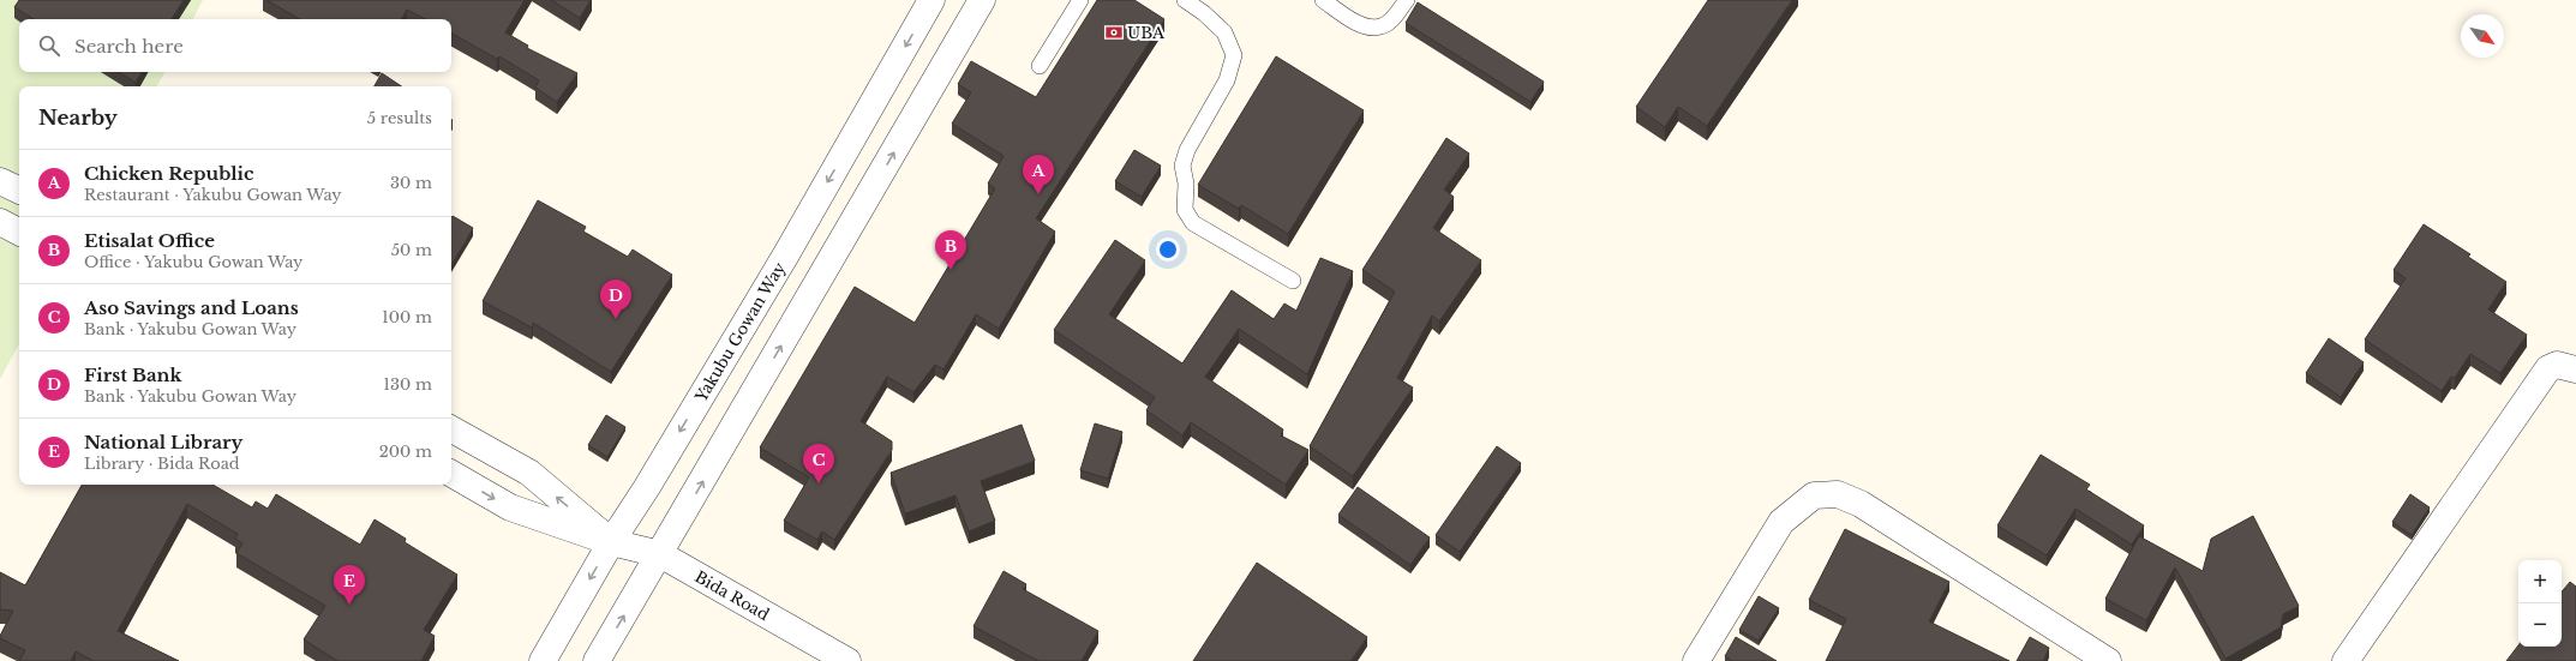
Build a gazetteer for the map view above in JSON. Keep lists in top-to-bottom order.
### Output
{
  "streets": {
    "street": ["Yakubu Gowan Way", "Bida Road"]
  },
  "crossings": [
    ["Yakubu Gowan Way", "Bida Road"]
  ],
  "places": {
    "bank": ["UBA"]
  },
  "north": "bottom right",
  "page": {
    "search": "Search here",
    "heading": ["Nearby", "5 results"],
    "list": [
      {
        "mark": "A",
        "name": "Chicken Republic",
        "note": "Restaurant · Yakubu Gowan Way",
        "value": "30 m"
      },
      {
        "mark": "B",
        "name": "Etisalat Office",
        "note": "Office · Yakubu Gowan Way",
        "value": "50 m"
      },
      {
        "mark": "C",
        "name": "Aso Savings and Loans",
        "note": "Bank · Yakubu Gowan Way",
        "value": "100 m"
      },
      {
        "mark": "D",
        "name": "First Bank",
        "note": "Bank · Yakubu Gowan Way",
        "value": "130 m"
      },
      {
        "mark": "E",
        "name": "National Library",
        "note": "Library · Bida Road",
        "value": "200 m"
      }
    ],
    "pins": [
      "A",
      "B",
      "D",
      "C",
      "E"
    ],
    "map_buttons": ["+", "−"]
  }
}
